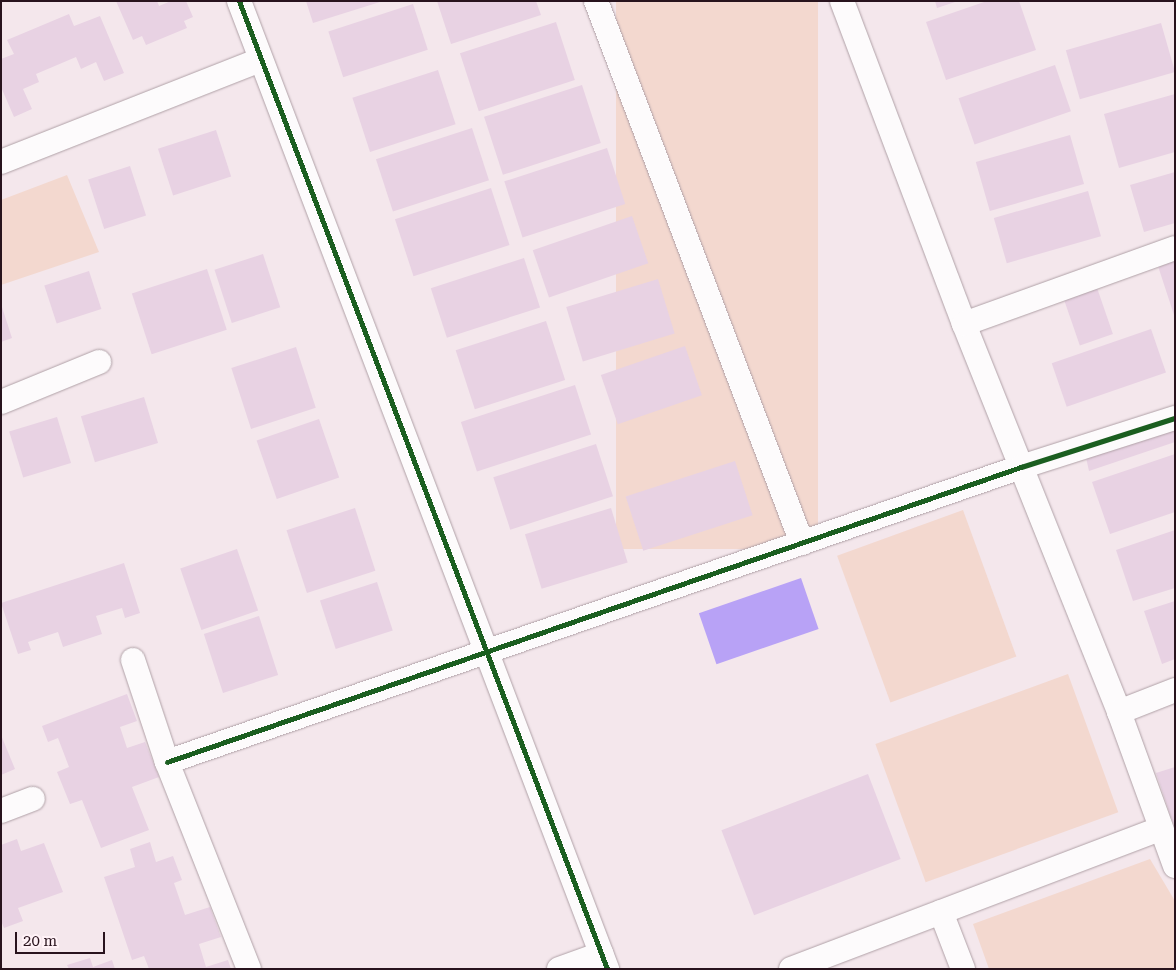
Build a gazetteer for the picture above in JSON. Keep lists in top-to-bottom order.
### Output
{
  "scale_bar": "20 m"
}
